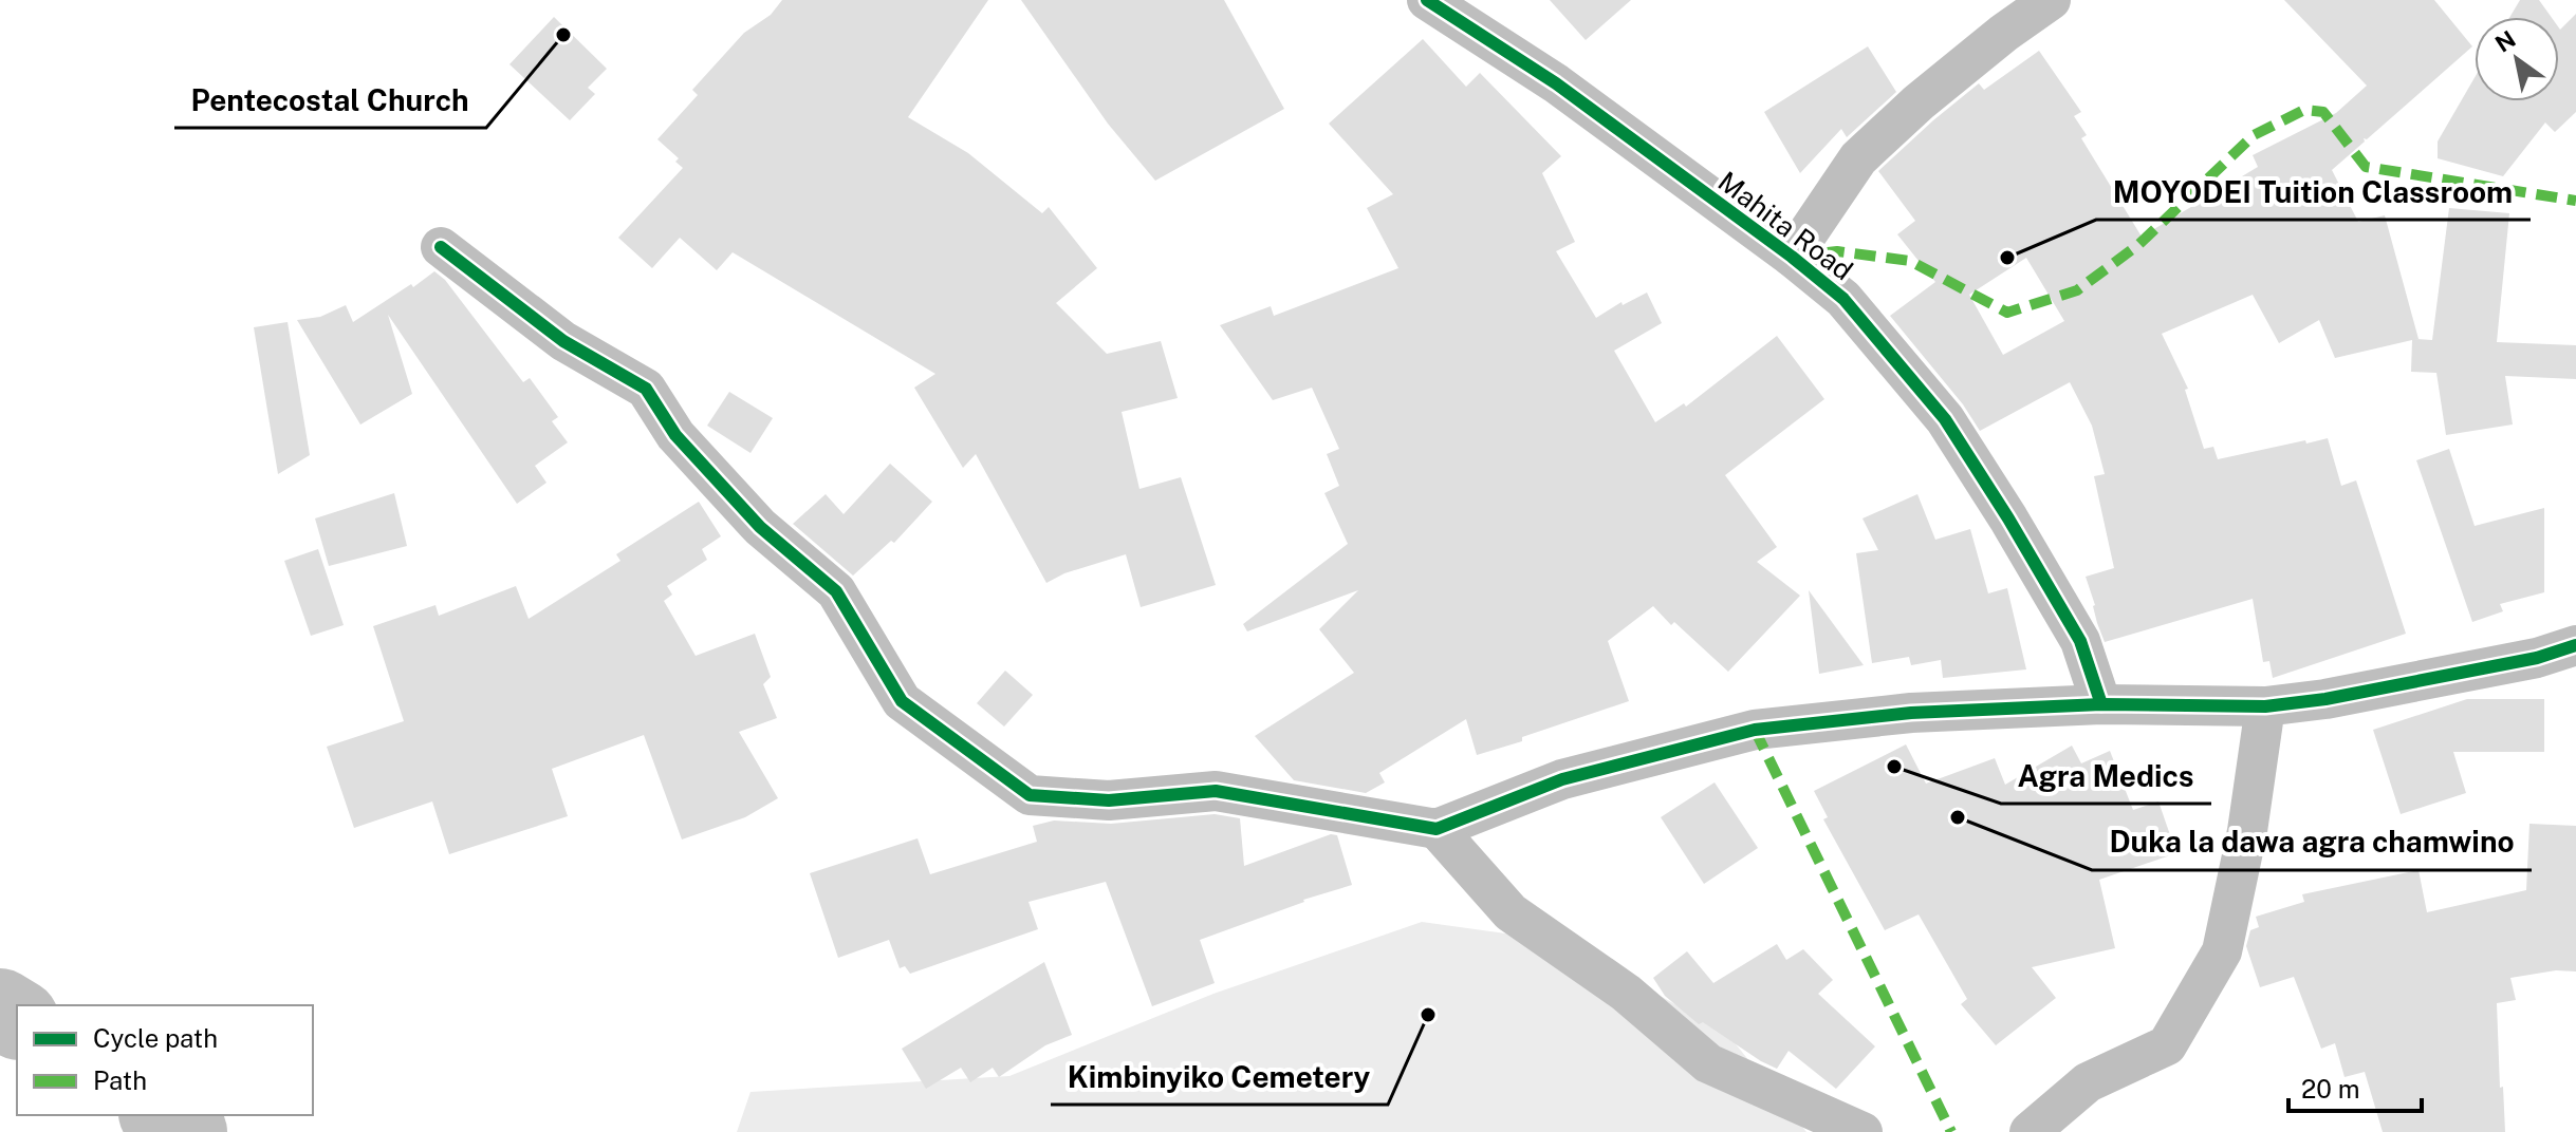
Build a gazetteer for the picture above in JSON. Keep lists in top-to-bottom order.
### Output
{
  "streets": {
    "street": ["Mahita Road"]
  },
  "places": [
    "Pentecostal Church",
    "MOYODEI Tuition Classroom",
    "Agra Medics",
    "Duka la dawa agra chamwino",
    "Kimbinyiko Cemetery"
  ],
  "legend": ["Cycle path", "Path"],
  "scale_bar": "20 m",
  "north": "top left"
}
